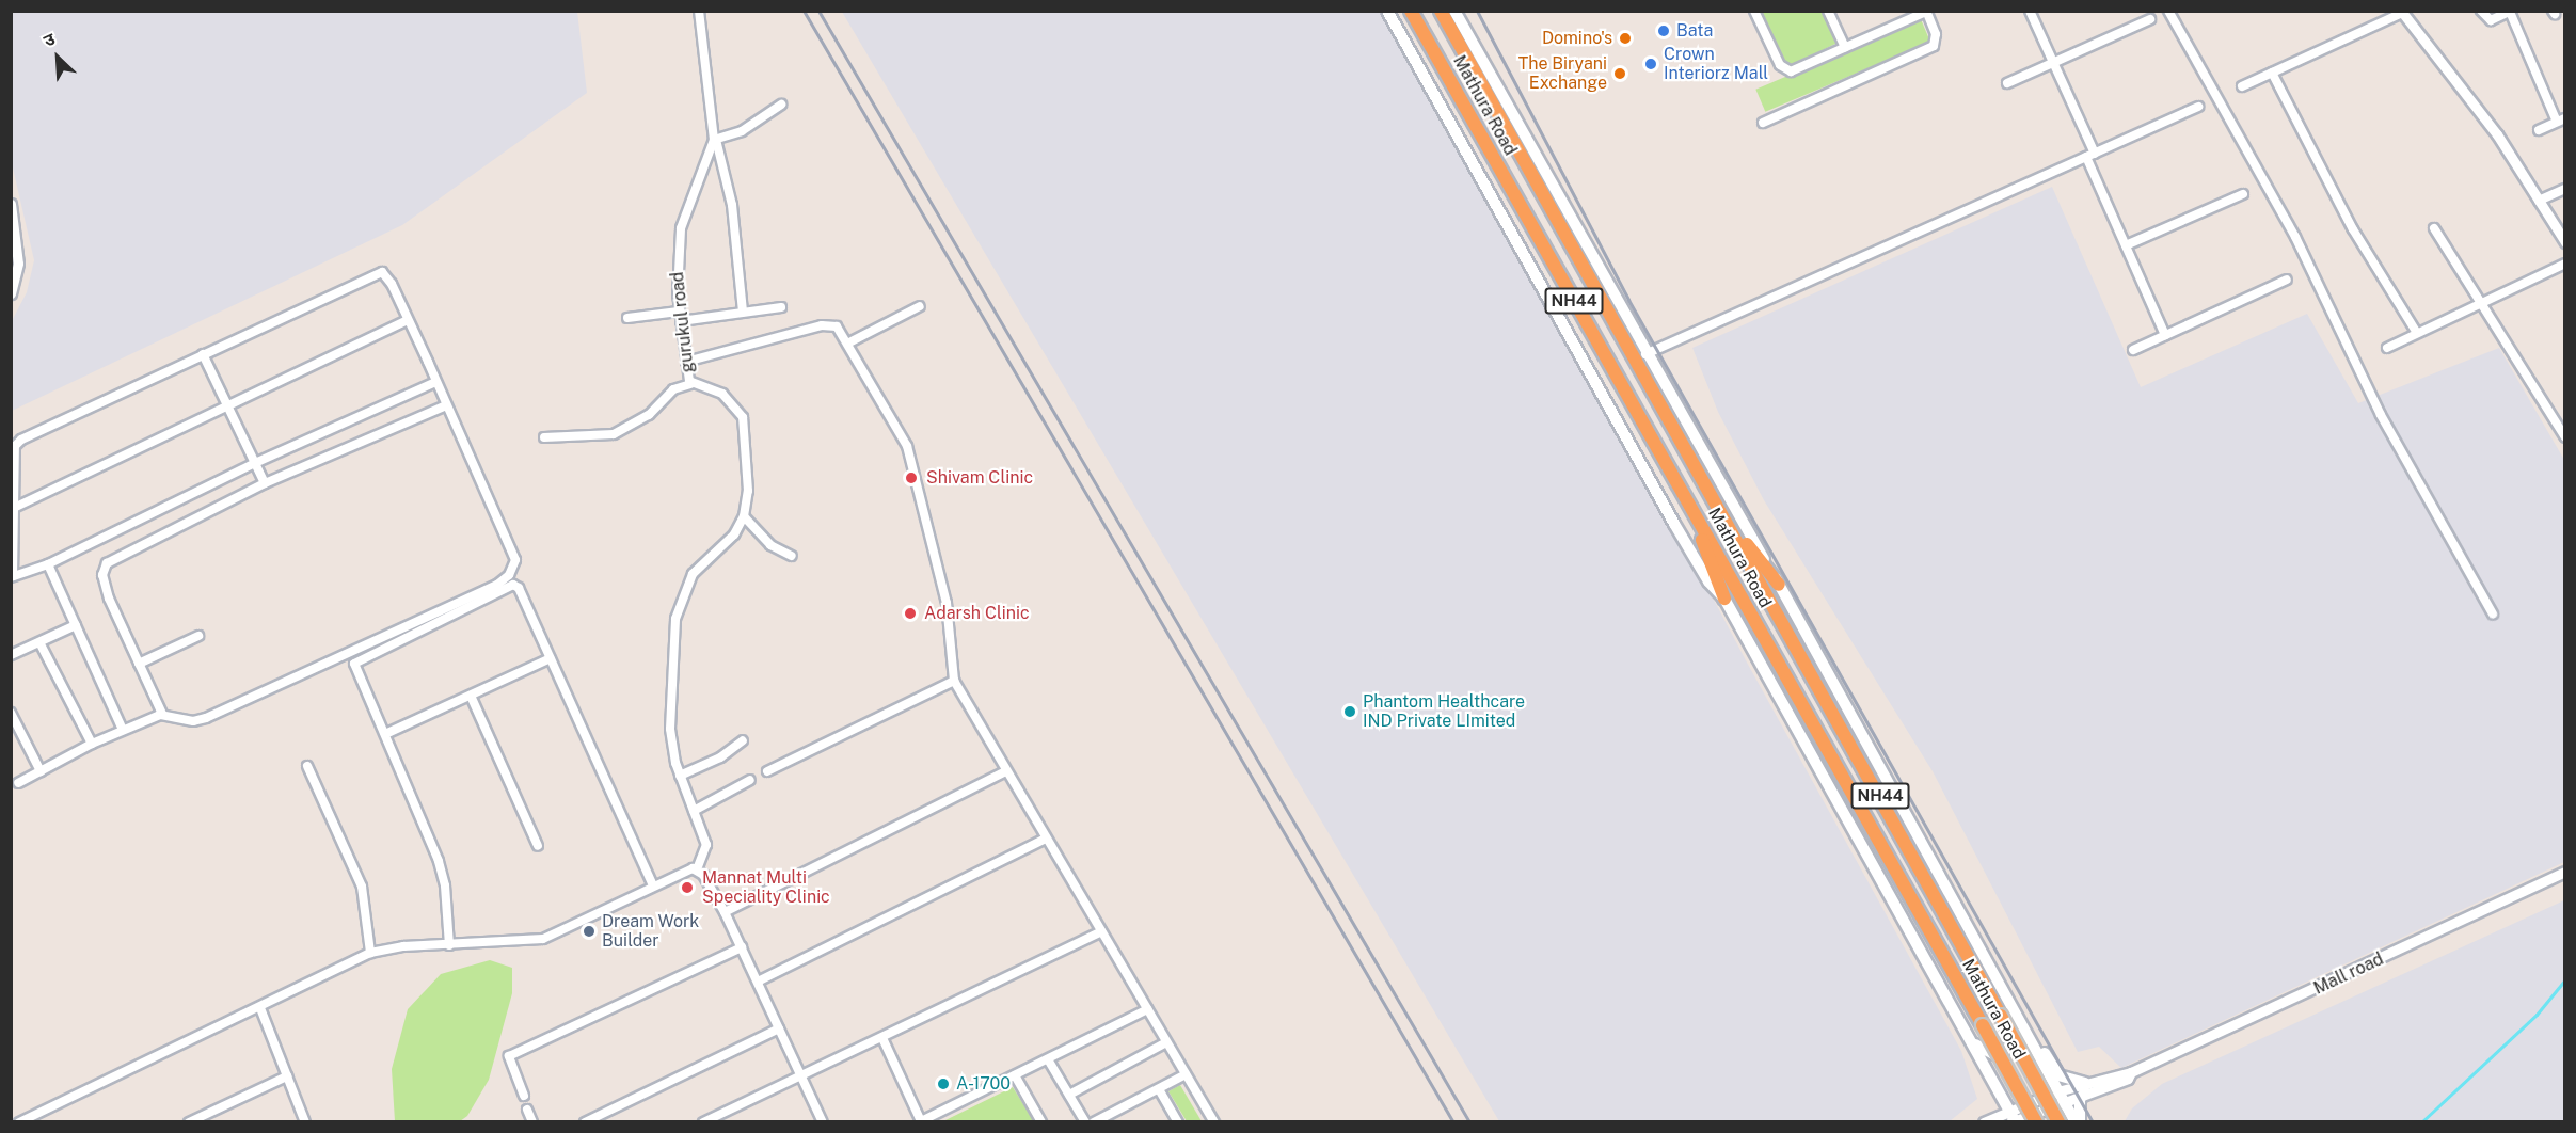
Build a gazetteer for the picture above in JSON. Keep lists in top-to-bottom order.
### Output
{
  "streets": {
    "highway": ["Mathura Road", "NH44"],
    "street": ["gurukul road", "Mall road"]
  },
  "places": [
    "Bata",
    "Domino's",
    "Crown Interiorz Mall",
    "The Biryani Exchange",
    "Shivam Clinic",
    "Adarsh Clinic",
    "Phantom Healthcare IND Private LImited",
    "Mannat Multi Speciality Clinic",
    "Dream Work Builder",
    "A-1700"
  ],
  "north": "top left"
}
